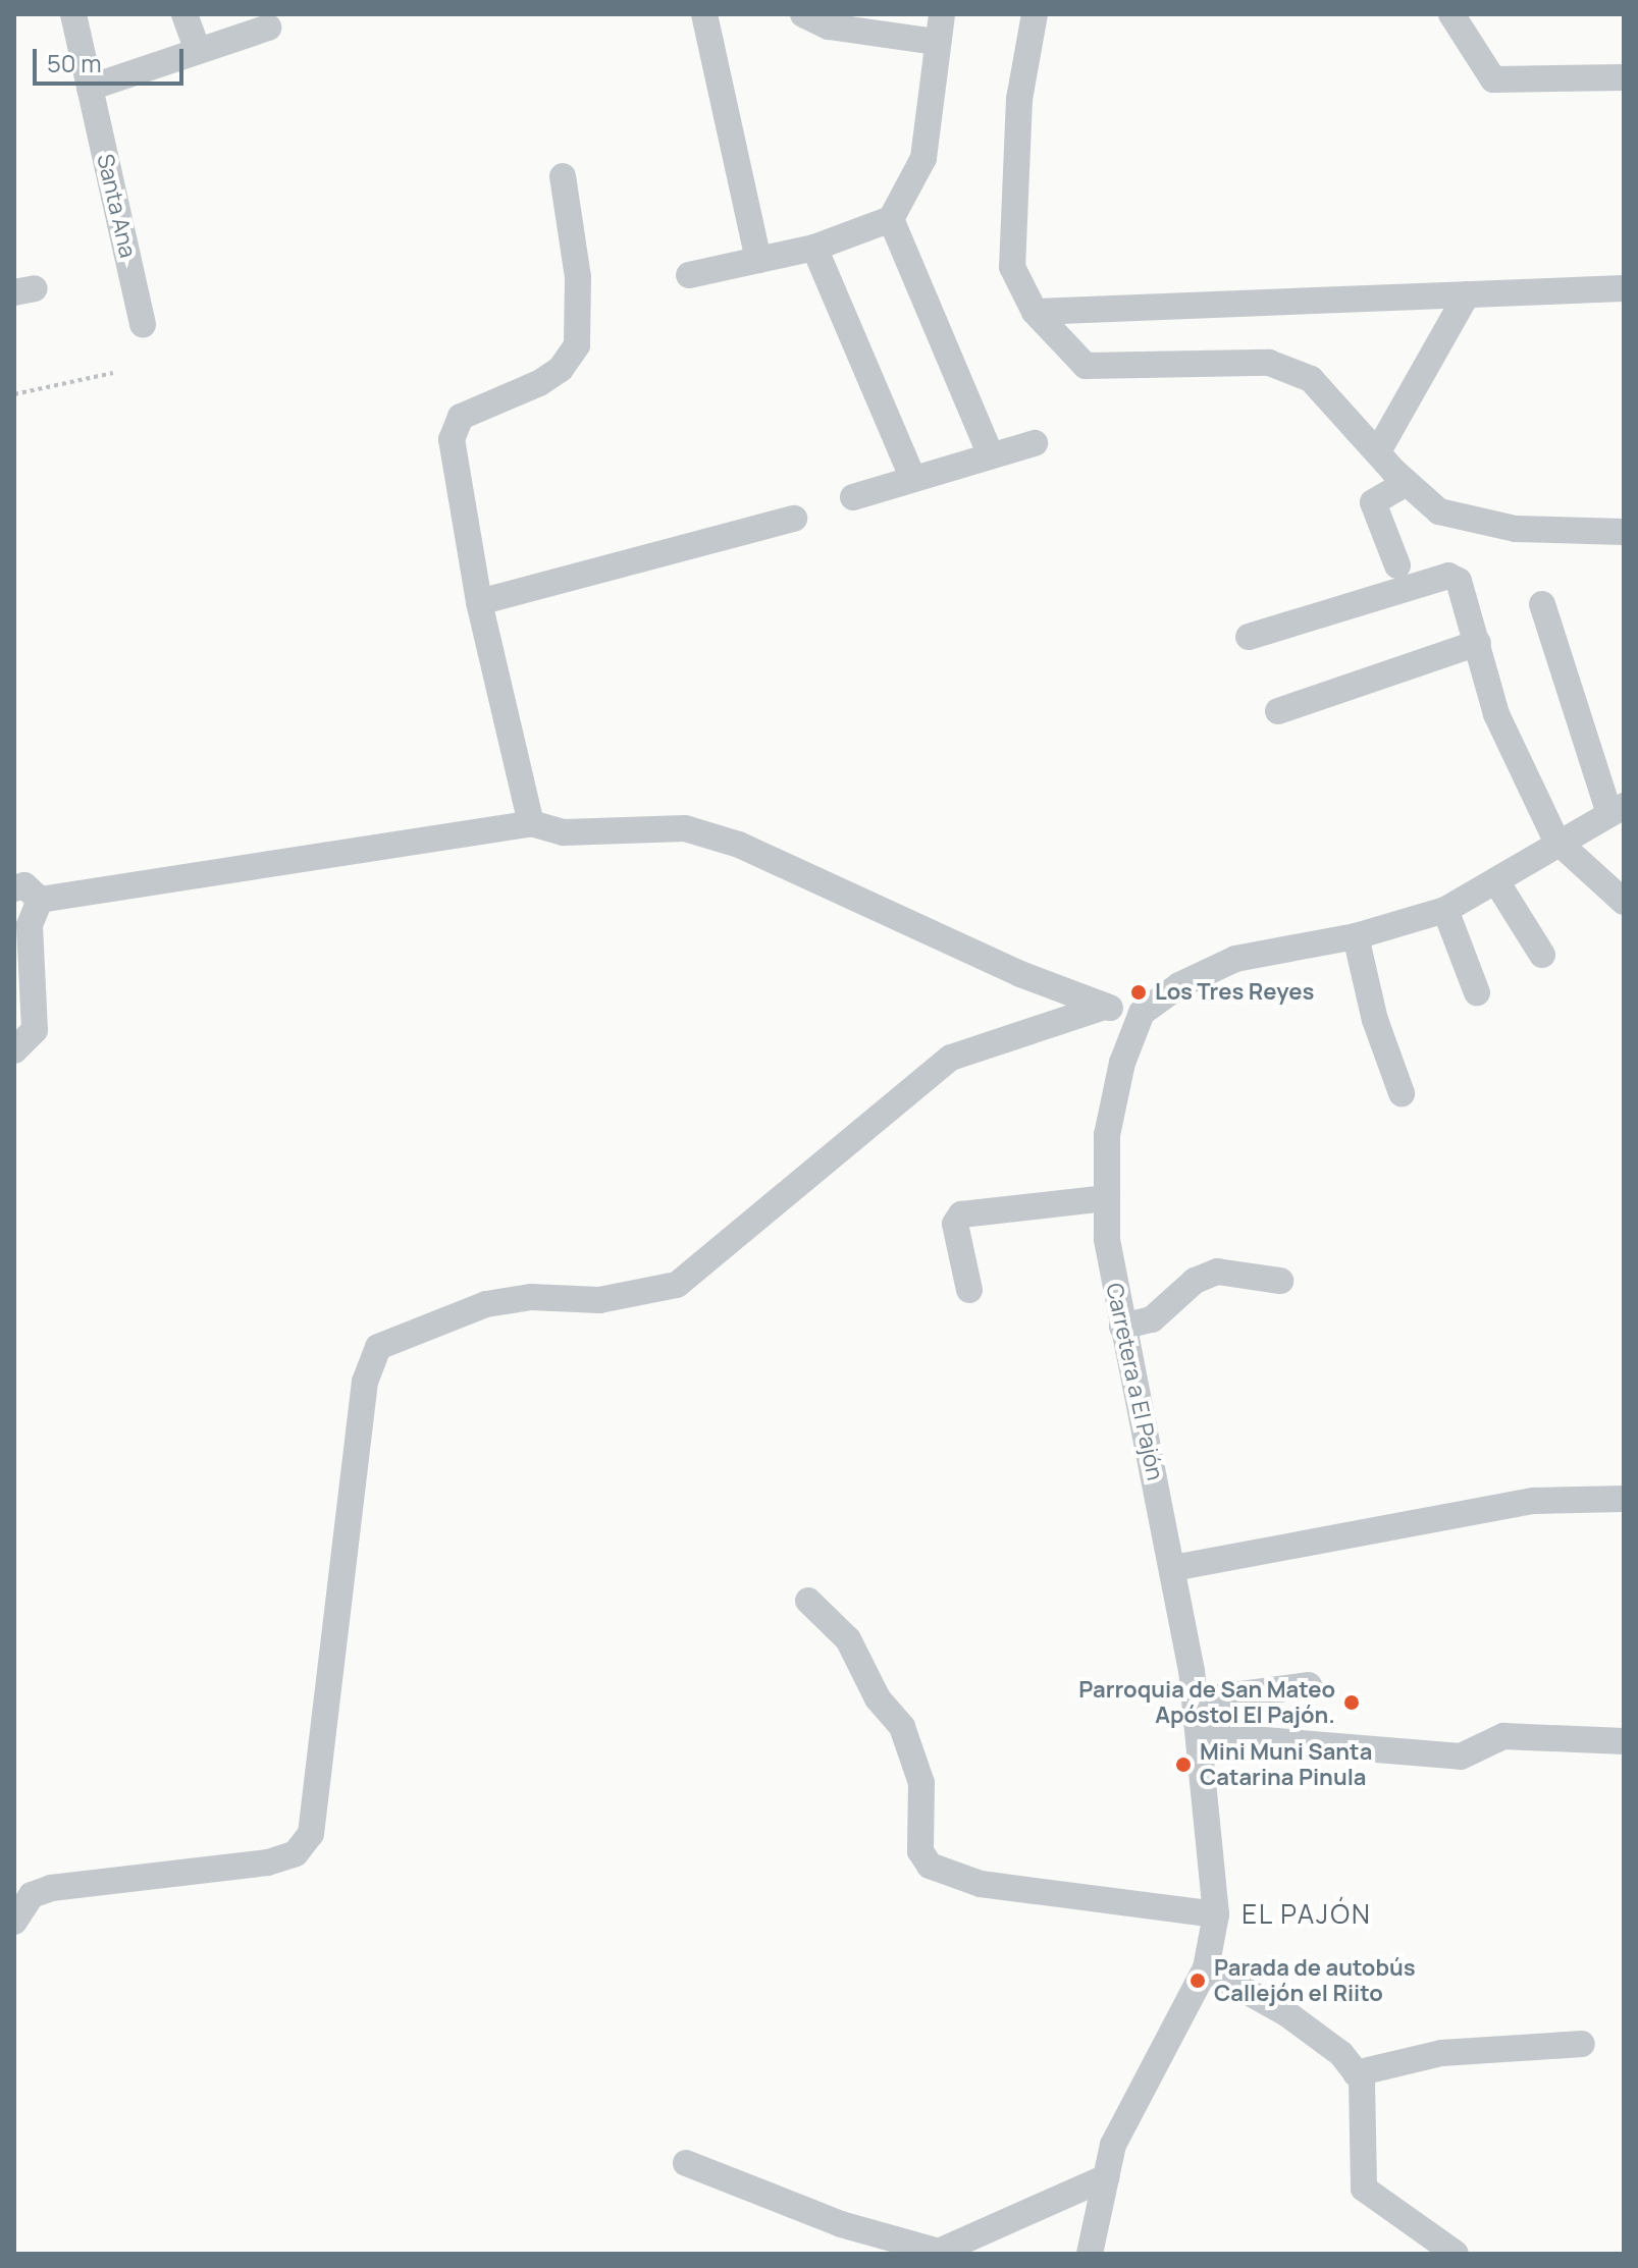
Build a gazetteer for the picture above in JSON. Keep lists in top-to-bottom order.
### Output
{
  "streets": {
    "street": ["Santa Ana", "Carretera a El Pajón"]
  },
  "districts": ["EL PAJÓN"],
  "places": [
    "Los Tres Reyes",
    "Parroquia de San Mateo Apóstol El Pajón.",
    "Mini Muni Santa Catarina Pinula",
    "Parada de autobús Callejón el Riito"
  ],
  "scale_bar": "50 m"
}
